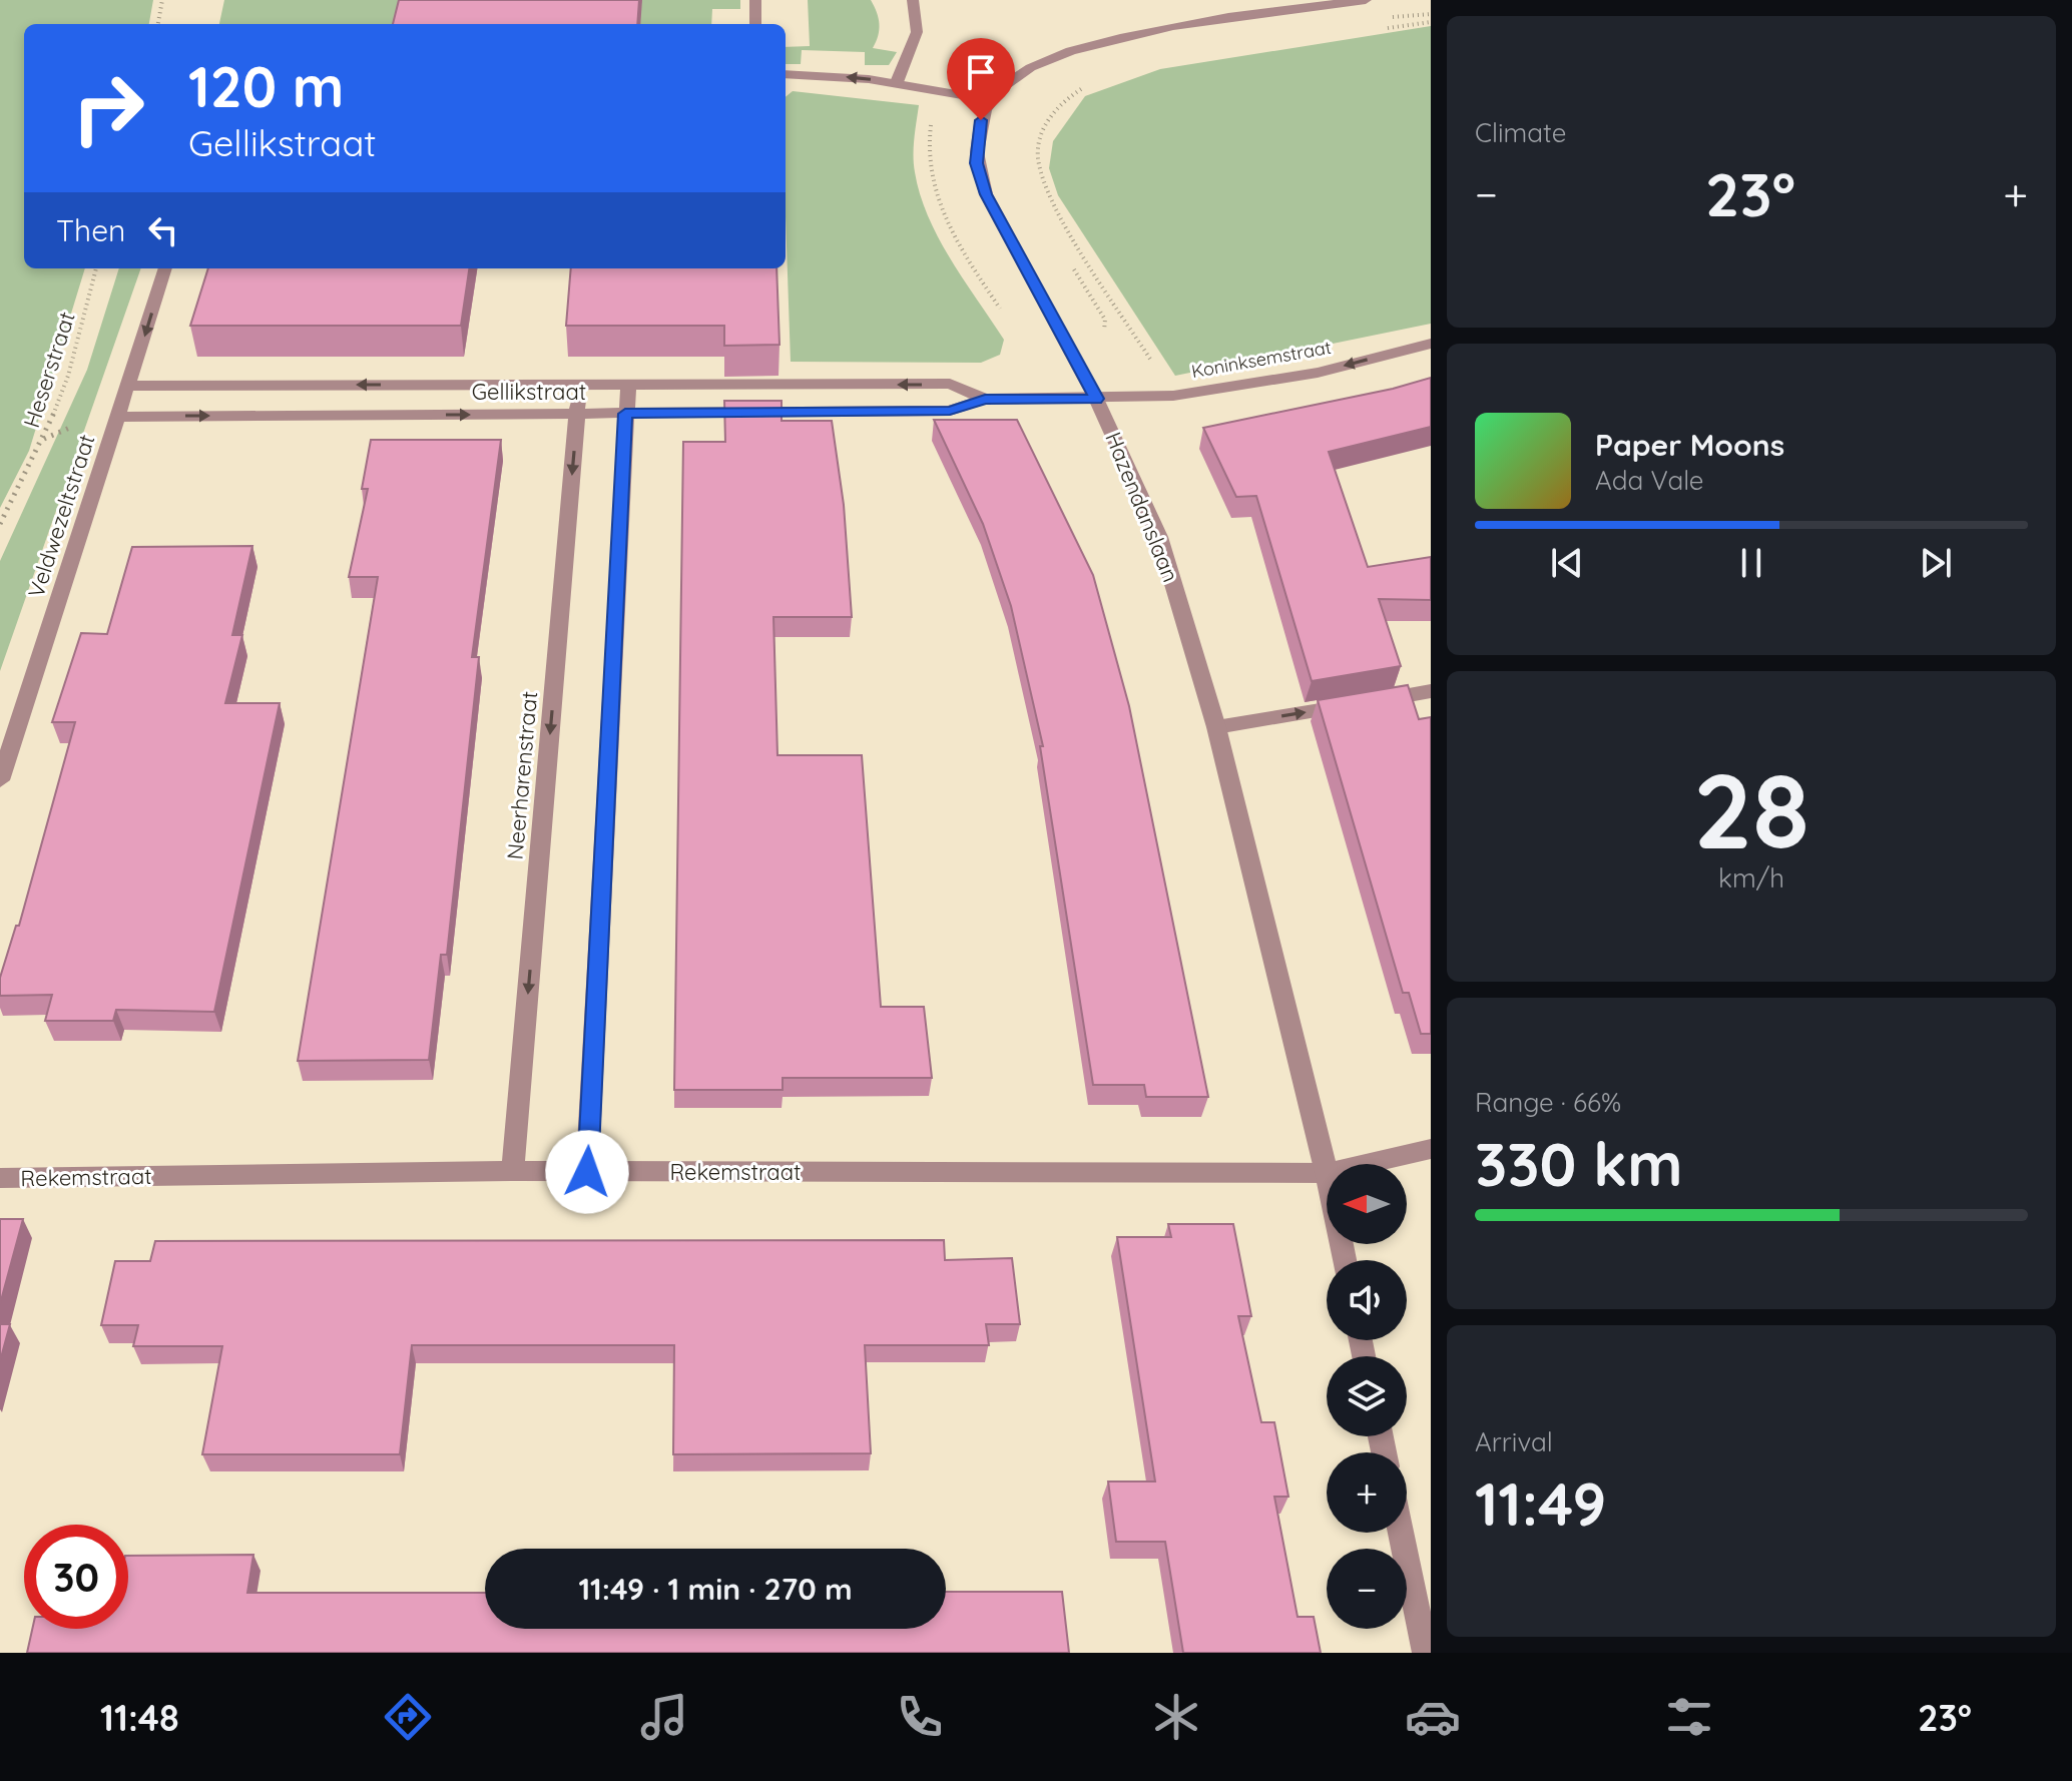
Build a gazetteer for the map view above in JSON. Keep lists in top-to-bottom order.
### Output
{
  "streets": {
    "street": [
      "Koninksemstraat",
      "Gellikstraat",
      "Hazendanslaan",
      "Veldwezeltstraat",
      "Neerharenstraat",
      "Rekemstraat"
    ],
    "path": ["Heserstraat"]
  },
  "crossings": [
    ["Koninksemstraat", "Gellikstraat"],
    ["Koninksemstraat", "Hazendanslaan"],
    ["Gellikstraat", "Hazendanslaan"],
    ["Gellikstraat", "Veldwezeltstraat"],
    ["Gellikstraat", "Neerharenstraat"],
    ["Hazendanslaan", "Rekemstraat"],
    ["Neerharenstraat", "Rekemstraat"]
  ],
  "one_way": ["Koninksemstraat"],
  "north": "left",
  "page": {
    "tile": [
      "Climate",
      ["28", "km/h"],
      ["Range · 66%", "330 km"],
      ["Arrival", "11:49"]
    ],
    "turn": ["120 m", "Gellikstraat"],
    "heat": ["−", "23°", "+"],
    "then": "Then",
    "song": ["Paper Moons", "Ada Vale"],
    "map_buttons": ["+", "−"],
    "limit": "30",
    "trip": "11:49 · 1 min · 270 m",
    "tabs": ["11:48", "23°"]
  }
}
